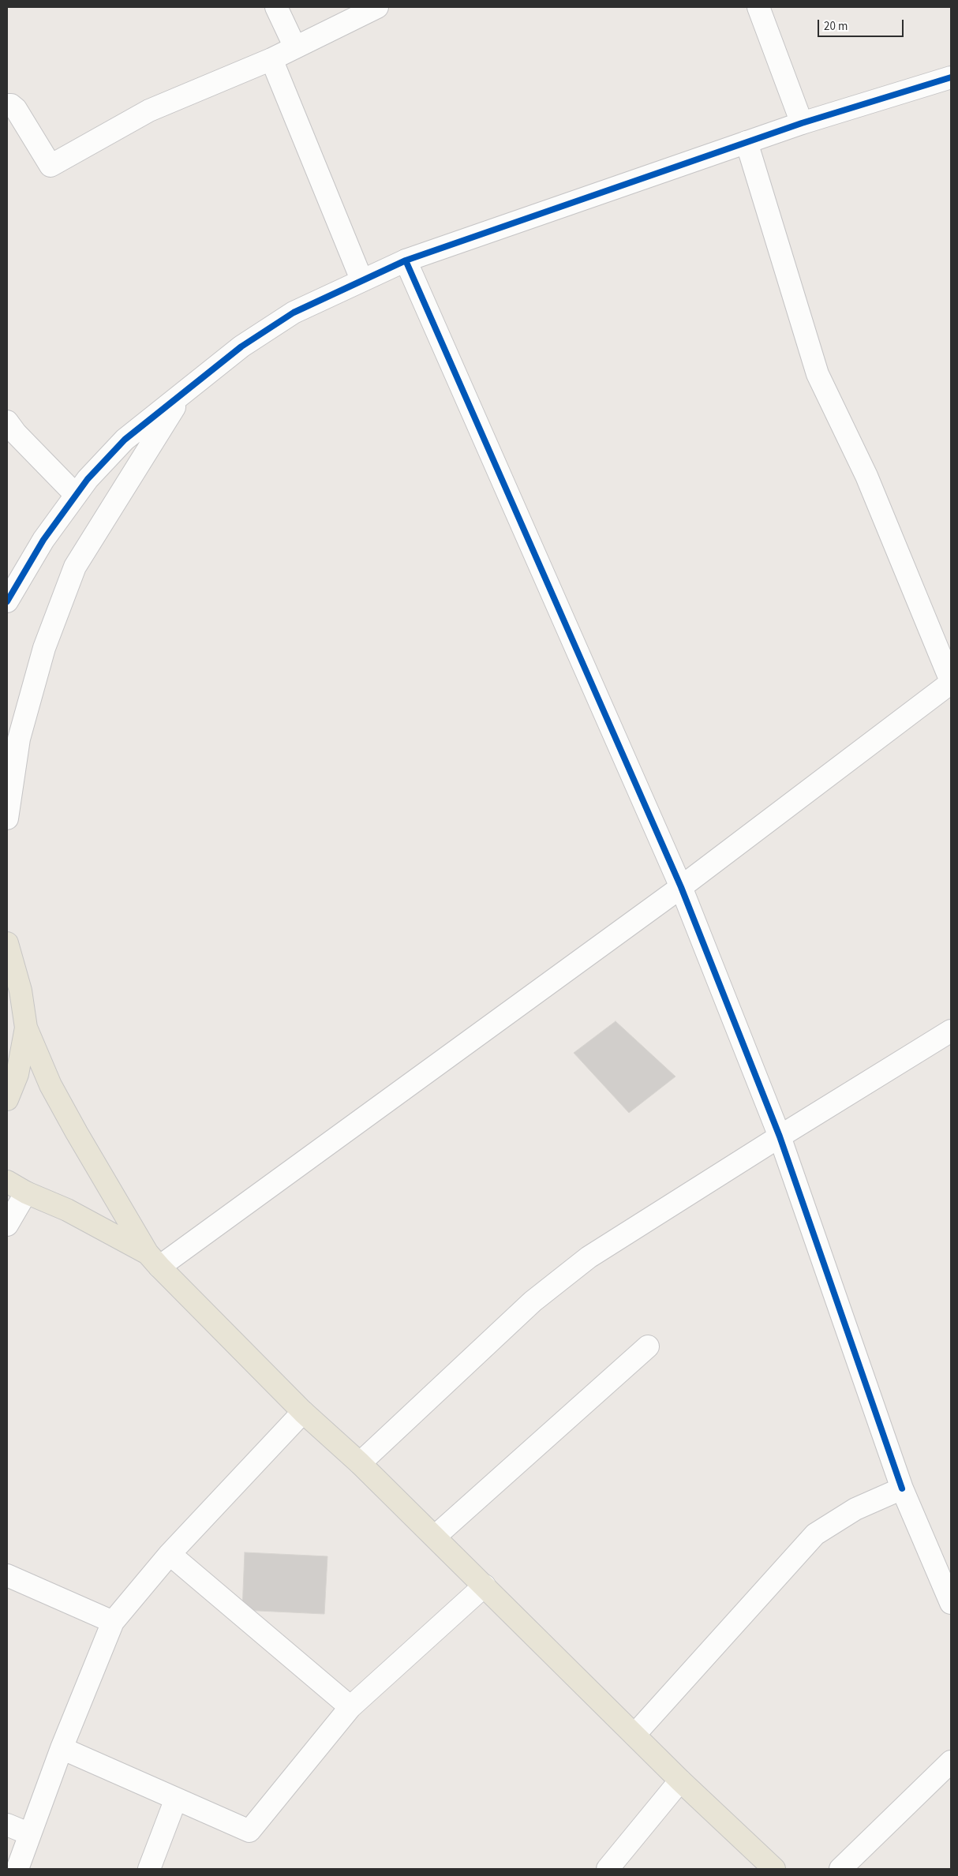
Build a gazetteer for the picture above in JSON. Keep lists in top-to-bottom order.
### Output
{
  "scale_bar": "20 m"
}
